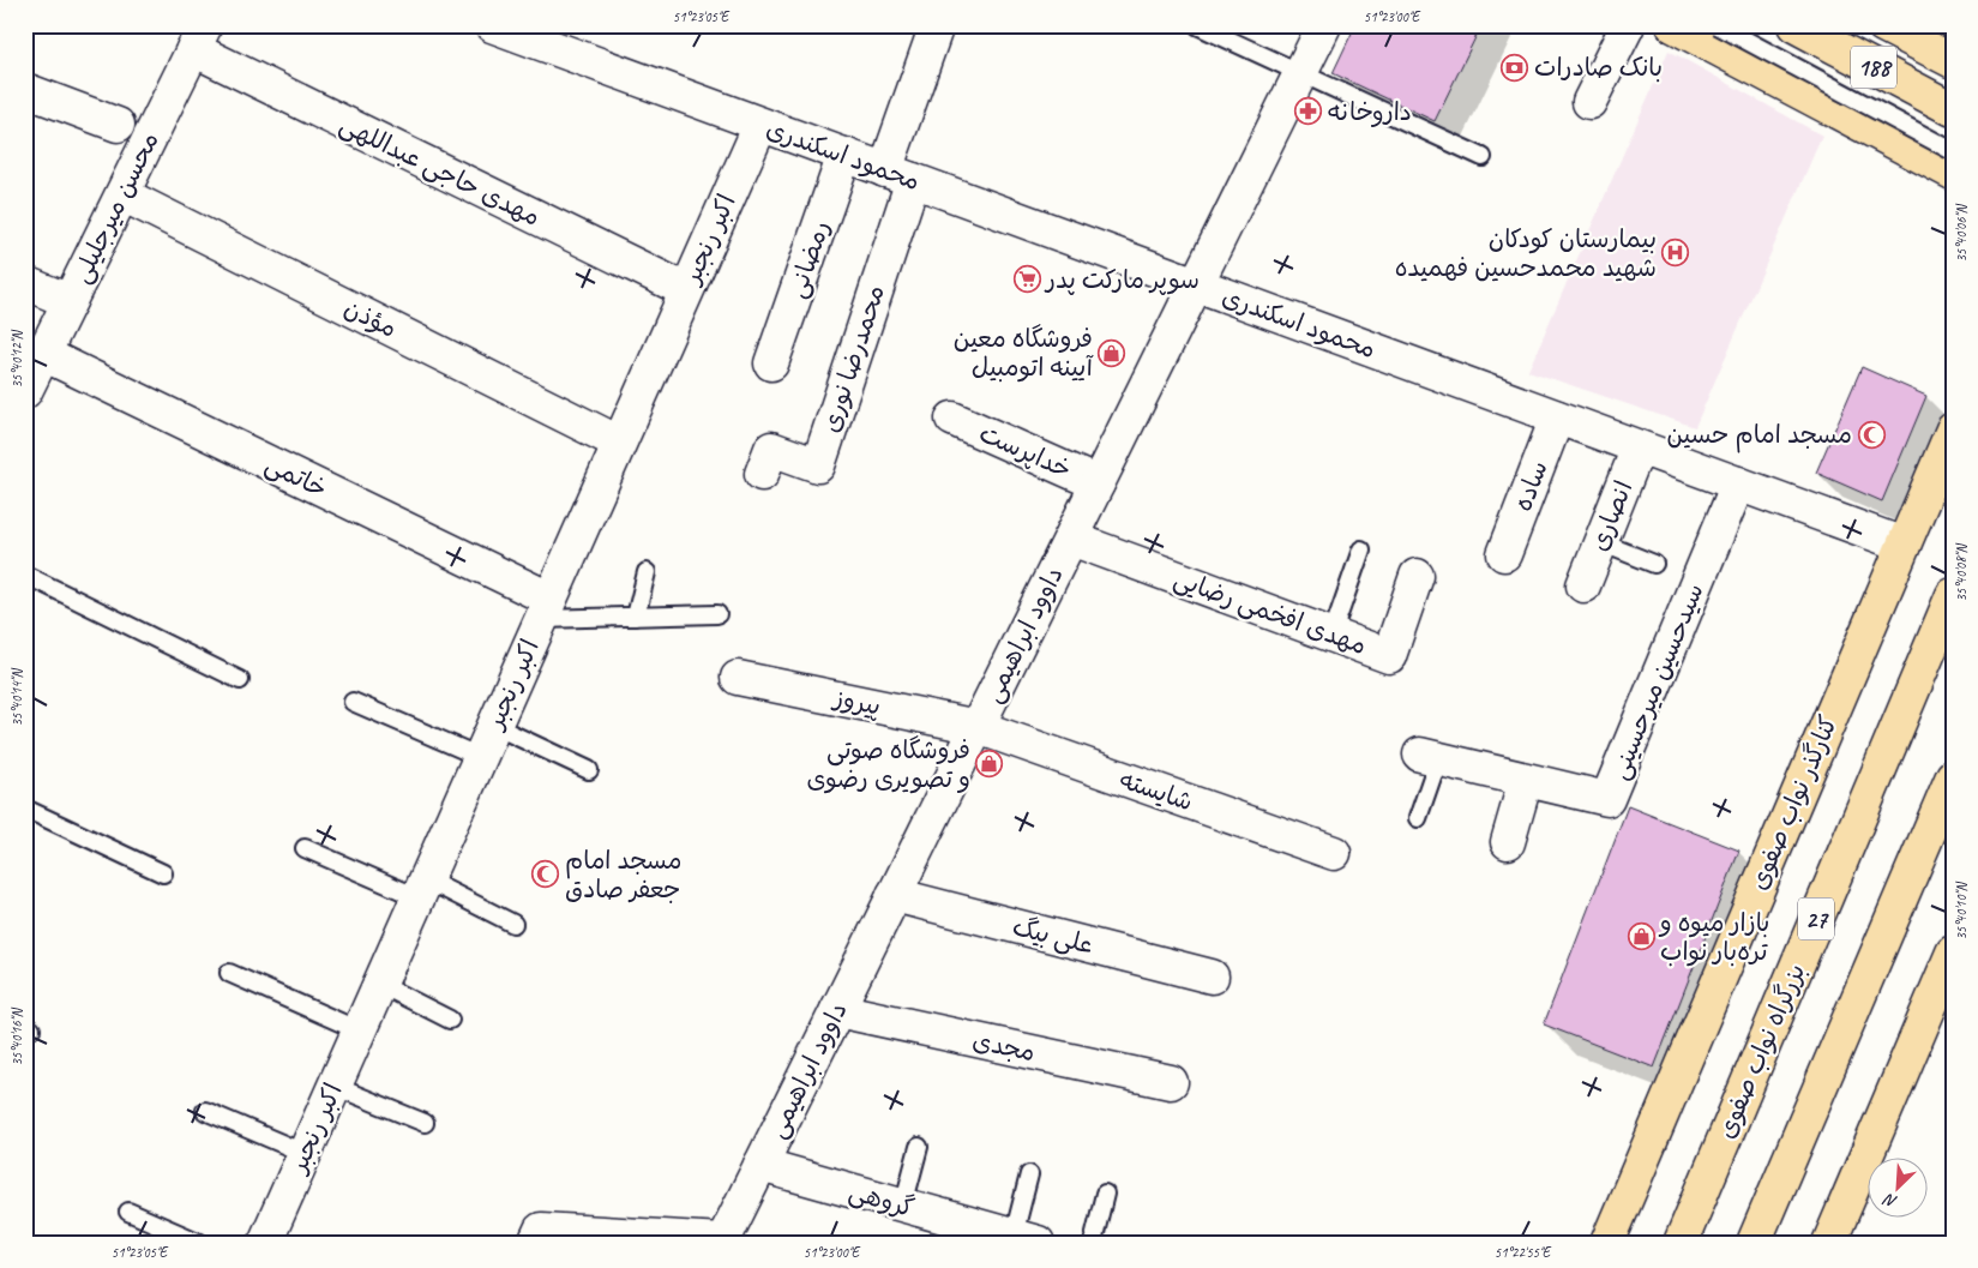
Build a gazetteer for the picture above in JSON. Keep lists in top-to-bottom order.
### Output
{
  "streets": {
    "main road": [
      "188",
      "کنارگذر نواب صفوی",
      "27",
      "بزرگراه نواب صفوی"
    ],
    "street": [
      "محمود اسکندری",
      "مهدی حاجی عبداللهی",
      "محسن میرجلیلی",
      "اکبر رنجبر",
      "رمضانی",
      "مؤذن",
      "محمدرضا نوری",
      "خداپرست",
      "خاتمی",
      "ساده",
      "انصاری",
      "مهدی افخمی رضایی",
      "داوود ابراهیمی",
      "سیدحسین میرحسینی",
      "پیروز",
      "شایسته",
      "علی بیگ",
      "مجدی",
      "گروهی"
    ]
  },
  "crossings": [
    ["محمود اسکندری", "اکبر رنجبر"],
    ["محمود اسکندری", "رمضانی"],
    ["محمود اسکندری", "محمدرضا نوری"],
    ["محمود اسکندری", "ساده"],
    ["محمود اسکندری", "انصاری"],
    ["محمود اسکندری", "داوود ابراهیمی"],
    ["محمود اسکندری", "سیدحسین میرحسینی"],
    ["محمود اسکندری", "کنارگذر نواب صفوی"],
    ["مهدی حاجی عبداللهی", "محسن میرجلیلی"],
    ["مهدی حاجی عبداللهی", "اکبر رنجبر"],
    ["محسن میرجلیلی", "مؤذن"],
    ["محسن میرجلیلی", "خاتمی"],
    ["اکبر رنجبر", "مؤذن"],
    ["اکبر رنجبر", "خاتمی"],
    ["خداپرست", "داوود ابراهیمی"],
    ["مهدی افخمی رضایی", "داوود ابراهیمی"],
    ["داوود ابراهیمی", "پیروز"],
    ["داوود ابراهیمی", "شایسته"],
    ["داوود ابراهیمی", "علی بیگ"],
    ["داوود ابراهیمی", "مجدی"],
    ["داوود ابراهیمی", "گروهی"],
    ["پیروز", "شایسته"]
  ],
  "places": {
    "bank": ["بانک صادرات"],
    "pharmacy": ["داروخانه"],
    "hospital": ["بیمارستان کودکان شهید محمدحسین فهمیده"],
    "supermarket": ["سوپر مارکت پدر"],
    "shop": ["فروشگاه معین آیینه اتومبیل", "فروشگاه صوتی و تصویری رضوی", "بازار میوه و تره‌بار نواب"],
    "mosque": ["مسجد امام حسین", "مسجد امام جعفر صادق"]
  },
  "north": "bottom left",
  "coordinates": [
    "51°23'05\"E",
    "51°23'00\"E",
    "35°40'06\"N",
    "35°40'12\"N",
    "35°40'08\"N",
    "35°40'14\"N",
    "35°40'10\"N",
    "35°40'16\"N",
    "51°22'55\"E"
  ]
}
